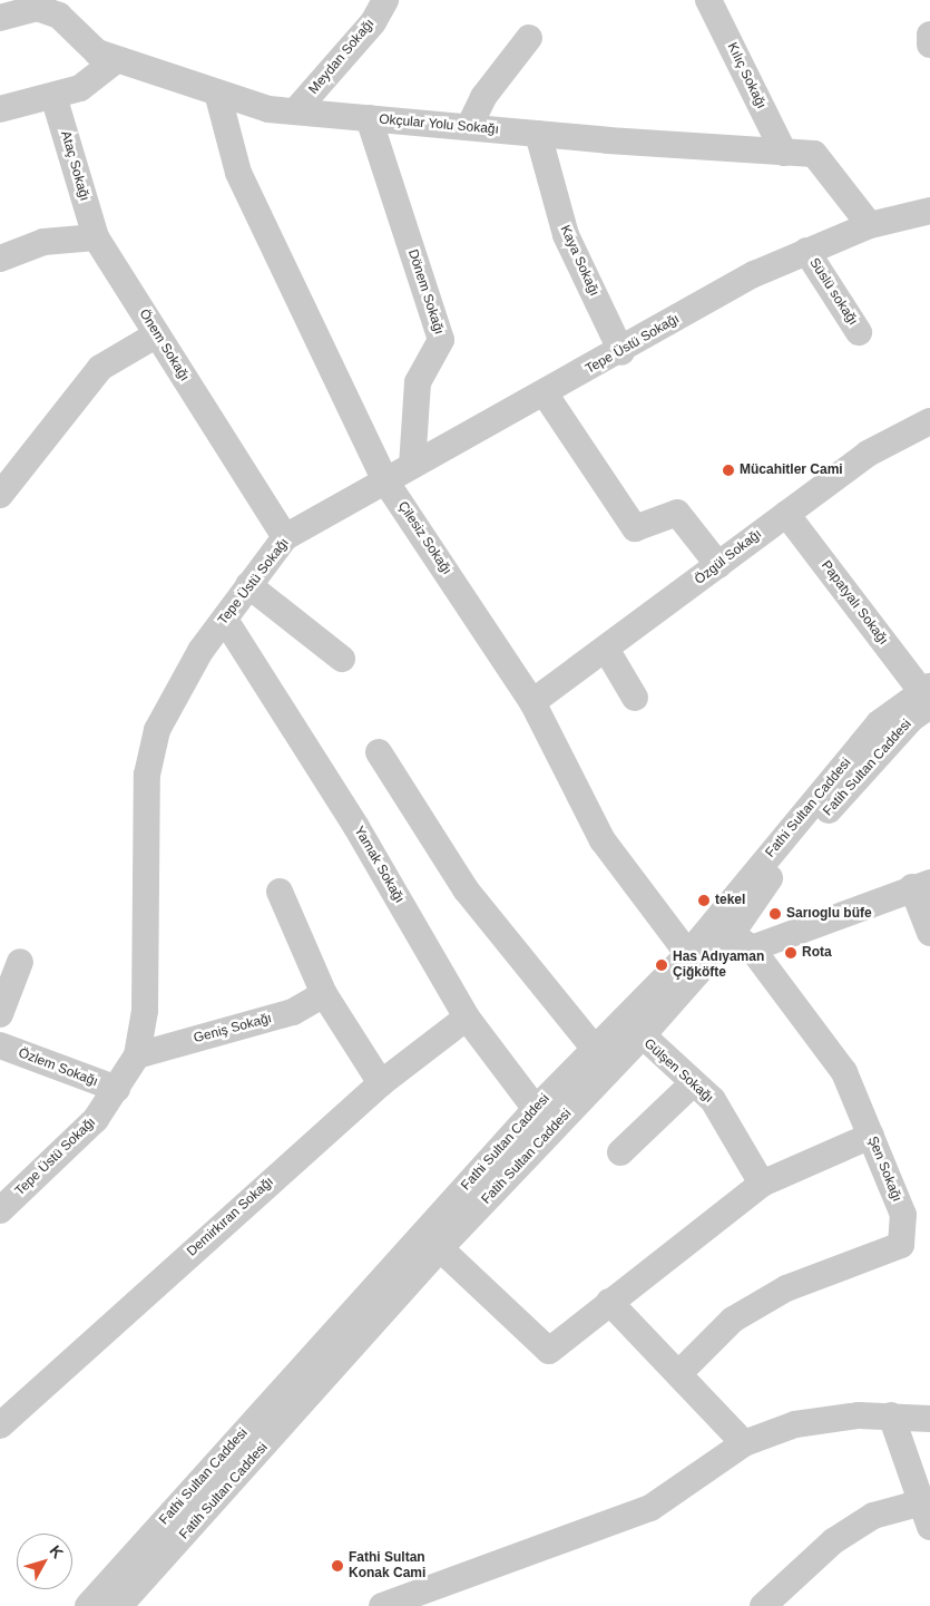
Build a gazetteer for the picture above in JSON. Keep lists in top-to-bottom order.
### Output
{
  "streets": {
    "street": [
      "Meydan Sokağı",
      "Kılıç Sokağı",
      "Okçular Yolu Sokağı",
      "Ataç Sokağı",
      "Kaya Sokağı",
      "Dönem Sokağı",
      "Süslü sokağı",
      "Tepe Üstü Sokağı",
      "Önem Sokağı",
      "Çilesiz Sokağı",
      "Özgül Sokağı",
      "Papatyalı Sokağı",
      "Fatih Sultan Caddesi",
      "Fathi Sultan Caddesi",
      "Yamak Sokağı",
      "Geniş Sokağı",
      "Özlem Sokağı",
      "Gülşen Sokağı",
      "Şen Sokağı",
      "Demirkıran Sokağı"
    ]
  },
  "crossings": [
    ["Meydan Sokağı", "Okçular Yolu Sokağı"],
    ["Kılıç Sokağı", "Okçular Yolu Sokağı"],
    ["Okçular Yolu Sokağı", "Kaya Sokağı"],
    ["Okçular Yolu Sokağı", "Dönem Sokağı"],
    ["Okçular Yolu Sokağı", "Tepe Üstü Sokağı"],
    ["Okçular Yolu Sokağı", "Çilesiz Sokağı"],
    ["Ataç Sokağı", "Önem Sokağı"],
    ["Kaya Sokağı", "Tepe Üstü Sokağı"],
    ["Dönem Sokağı", "Tepe Üstü Sokağı"],
    ["Süslü sokağı", "Tepe Üstü Sokağı"],
    ["Tepe Üstü Sokağı", "Önem Sokağı"],
    ["Tepe Üstü Sokağı", "Çilesiz Sokağı"],
    ["Tepe Üstü Sokağı", "Yamak Sokağı"],
    ["Tepe Üstü Sokağı", "Geniş Sokağı"],
    ["Tepe Üstü Sokağı", "Özlem Sokağı"],
    ["Çilesiz Sokağı", "Özgül Sokağı"],
    ["Çilesiz Sokağı", "Fathi Sultan Caddesi"],
    ["Özgül Sokağı", "Papatyalı Sokağı"],
    ["Papatyalı Sokağı", "Fathi Sultan Caddesi"],
    ["Fatih Sultan Caddesi", "Fathi Sultan Caddesi"],
    ["Fatih Sultan Caddesi", "Gülşen Sokağı"],
    ["Fatih Sultan Caddesi", "Şen Sokağı"],
    ["Fathi Sultan Caddesi", "Yamak Sokağı"],
    ["Fathi Sultan Caddesi", "Gülşen Sokağı"],
    ["Fathi Sultan Caddesi", "Şen Sokağı"],
    ["Yamak Sokağı", "Demirkıran Sokağı"]
  ],
  "places": [
    "Mücahitler Cami",
    "tekel",
    "Sarıoglu büfe",
    "Rota",
    "Has Adıyaman Çiğköfte",
    "Fathi Sultan Konak Cami"
  ],
  "north": "top right"
}
